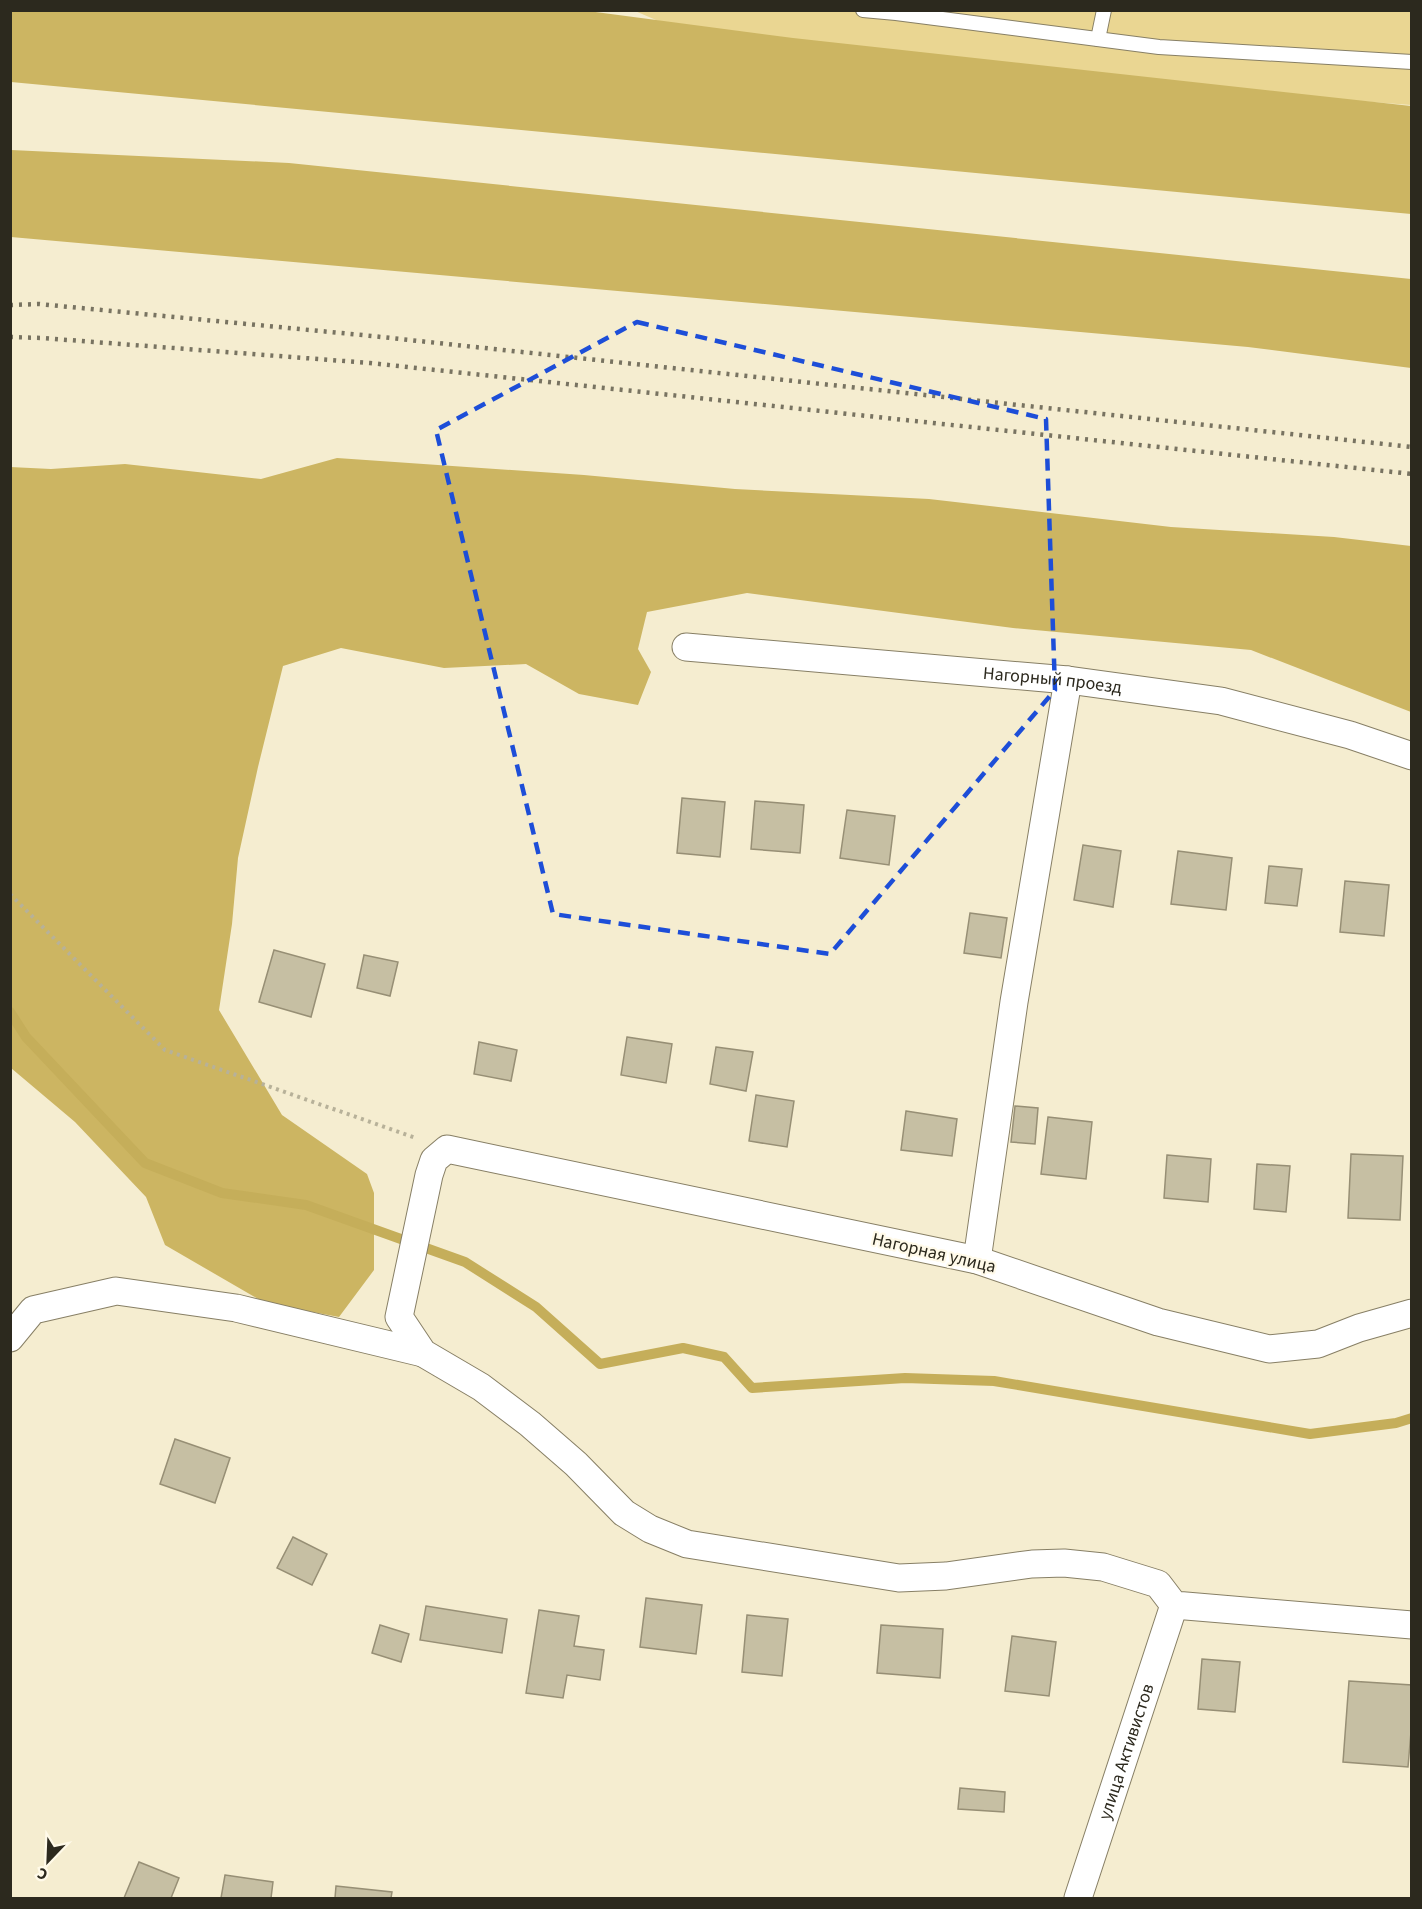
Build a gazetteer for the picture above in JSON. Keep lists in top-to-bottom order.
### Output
{
  "streets": {
    "street": ["Нагорный проезд", "Нагорная улица", "улица Активистов"]
  },
  "north": "bottom left"
}
